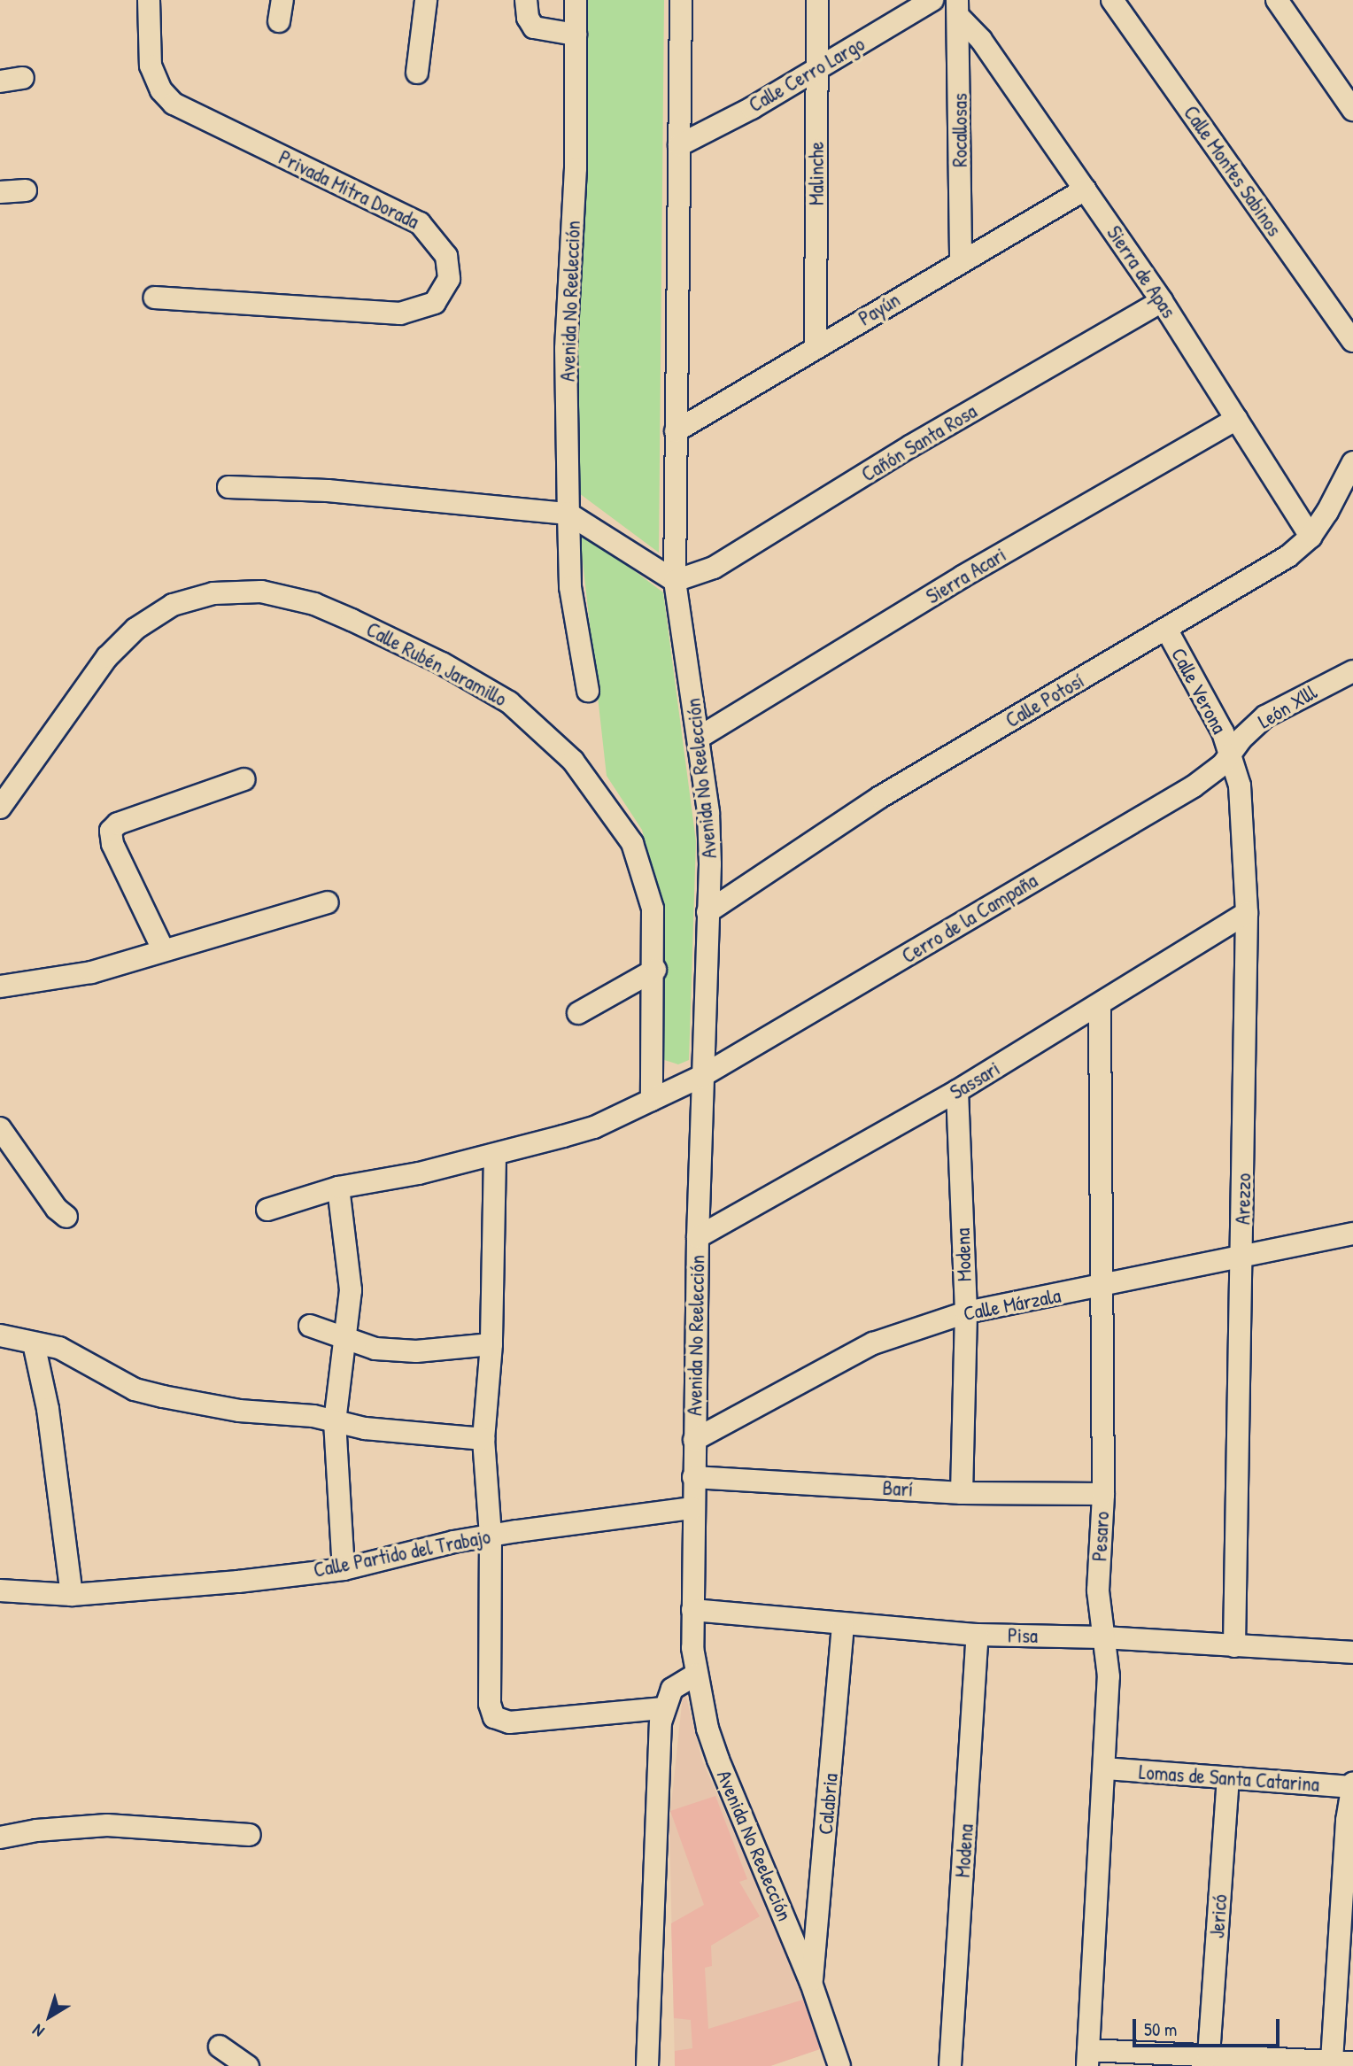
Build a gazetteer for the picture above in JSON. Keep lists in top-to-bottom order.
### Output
{
  "streets": {
    "street": [
      "Calle Cerro Largo",
      "Rocallosas",
      "Calle Montes Sabinos",
      "Malinche",
      "Privada Mitra Dorada",
      "Sierra de Apas",
      "Avenida No Reelección",
      "Payún",
      "Cañón Santa Rosa",
      "Sierra Acari",
      "Calle Rubén Jaramillo",
      "Calle Verona",
      "Calle Potosí",
      "León Xlll",
      "Cerro de la Campaña",
      "Sassari",
      "Arezzo",
      "Modena",
      "Calle Márzala",
      "Barí",
      "Pesaro",
      "Calle Partido del Trabajo",
      "Pisa",
      "Lomas de Santa Catarina",
      "Calabria",
      "Jericó"
    ]
  },
  "crossings": [
    ["Calle Cerro Largo", "Malinche"],
    ["Calle Cerro Largo", "Avenida No Reelección"],
    ["Rocallosas", "Sierra de Apas"],
    ["Rocallosas", "Payún"],
    ["Malinche", "Payún"],
    ["Sierra de Apas", "Payún"],
    ["Sierra de Apas", "Cañón Santa Rosa"],
    ["Sierra de Apas", "Sierra Acari"],
    ["Sierra de Apas", "Calle Potosí"],
    ["Avenida No Reelección", "Payún"],
    ["Avenida No Reelección", "Cañón Santa Rosa"],
    ["Avenida No Reelección", "Sierra Acari"],
    ["Avenida No Reelección", "Calle Potosí"],
    ["Avenida No Reelección", "Cerro de la Campaña"],
    ["Avenida No Reelección", "Sassari"],
    ["Avenida No Reelección", "Calle Márzala"],
    ["Avenida No Reelección", "Barí"],
    ["Avenida No Reelección", "Calle Partido del Trabajo"],
    ["Avenida No Reelección", "Pisa"],
    ["Avenida No Reelección", "Calabria"],
    ["Calle Verona", "Calle Potosí"],
    ["Calle Verona", "León Xlll"],
    ["Calle Verona", "Cerro de la Campaña"],
    ["Calle Verona", "Arezzo"],
    ["León Xlll", "Cerro de la Campaña"],
    ["León Xlll", "Arezzo"],
    ["Cerro de la Campaña", "Arezzo"],
    ["Sassari", "Arezzo"],
    ["Sassari", "Modena"],
    ["Sassari", "Pesaro"],
    ["Arezzo", "Calle Márzala"],
    ["Arezzo", "Pisa"],
    ["Modena", "Calle Márzala"],
    ["Modena", "Barí"],
    ["Modena", "Pisa"],
    ["Calle Márzala", "Pesaro"],
    ["Barí", "Pesaro"],
    ["Pesaro", "Pisa"],
    ["Pesaro", "Lomas de Santa Catarina"],
    ["Pisa", "Calabria"],
    ["Lomas de Santa Catarina", "Jericó"]
  ],
  "scale_bar": "50 m",
  "north": "bottom left"
}
